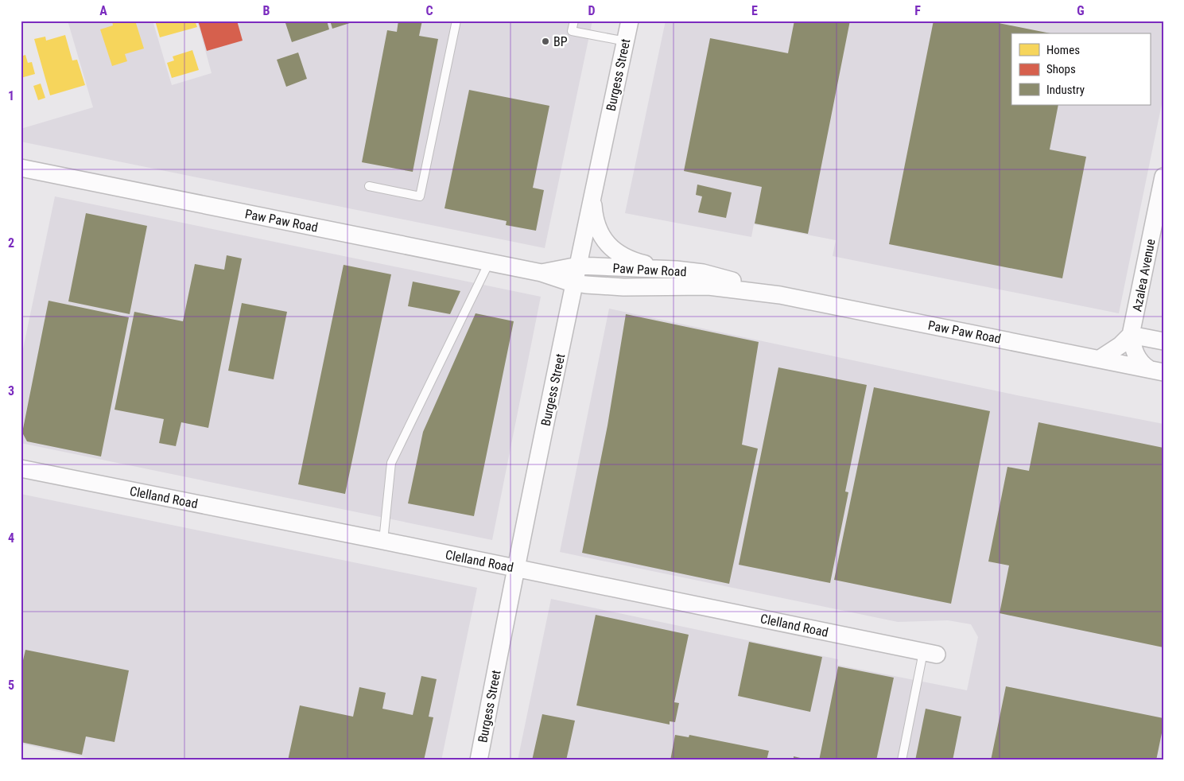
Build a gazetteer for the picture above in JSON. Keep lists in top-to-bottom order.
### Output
{
  "streets": {
    "street": [
      "Burgess Street",
      "Paw Paw Road",
      "Azalea Avenue",
      "Clelland Road"
    ]
  },
  "crossings": [
    ["Burgess Street", "Paw Paw Road"],
    ["Burgess Street", "Clelland Road"],
    ["Paw Paw Road", "Azalea Avenue"]
  ],
  "places": ["BP"],
  "legend": ["Homes", "Shops", "Industry"],
  "grid": {
    "columns": [
      "A",
      "B",
      "C",
      "D",
      "E",
      "F",
      "G"
    ],
    "rows": [
      "1",
      "2",
      "3",
      "4",
      "5"
    ]
  }
}
